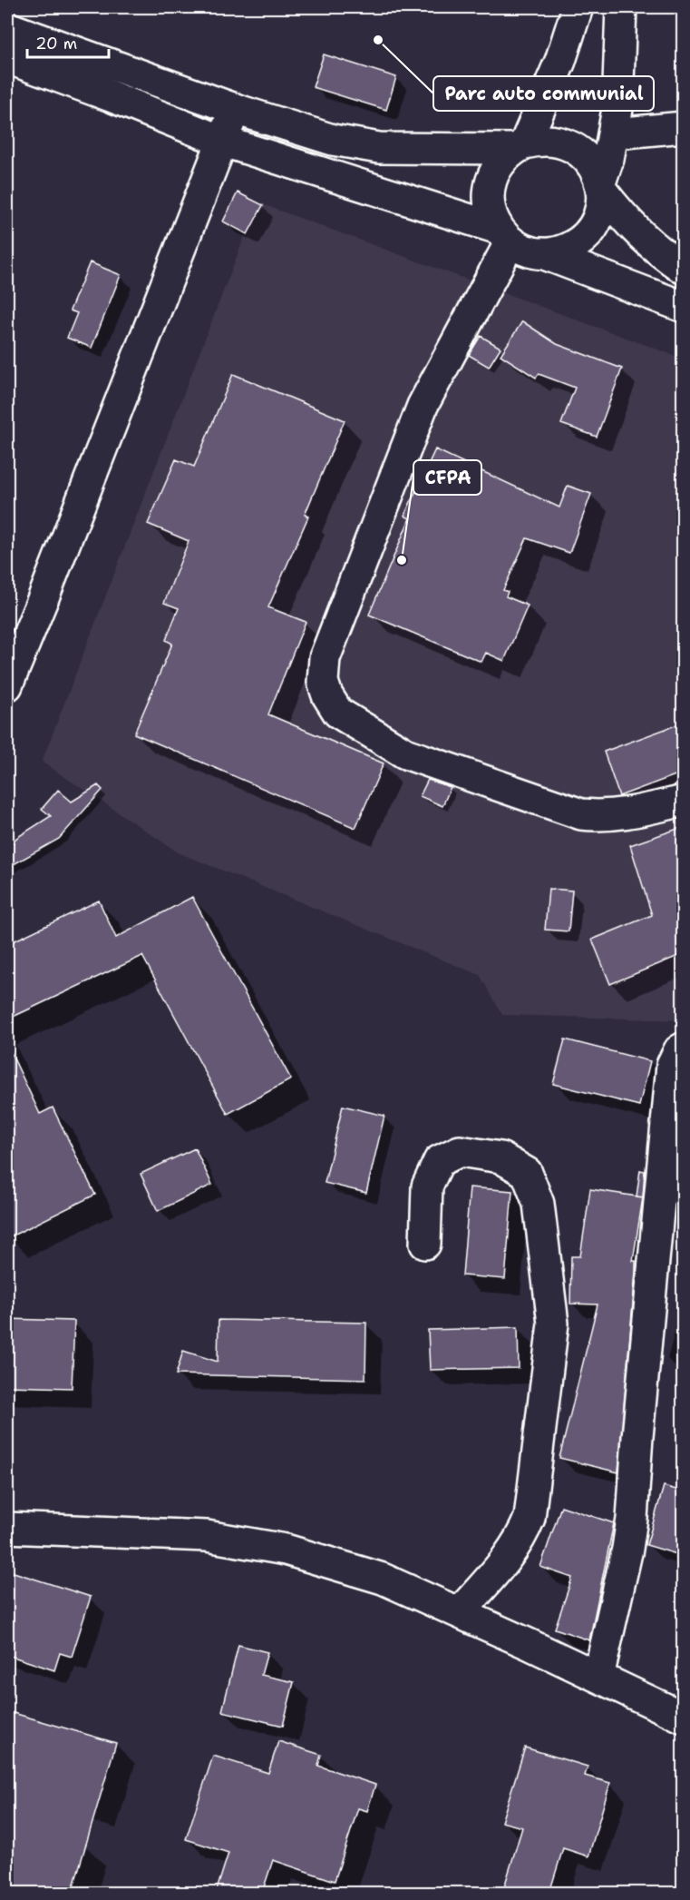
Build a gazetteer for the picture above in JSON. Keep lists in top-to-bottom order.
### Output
{
  "places": ["Parc auto communial", "CFPA"],
  "scale_bar": "20 m"
}
